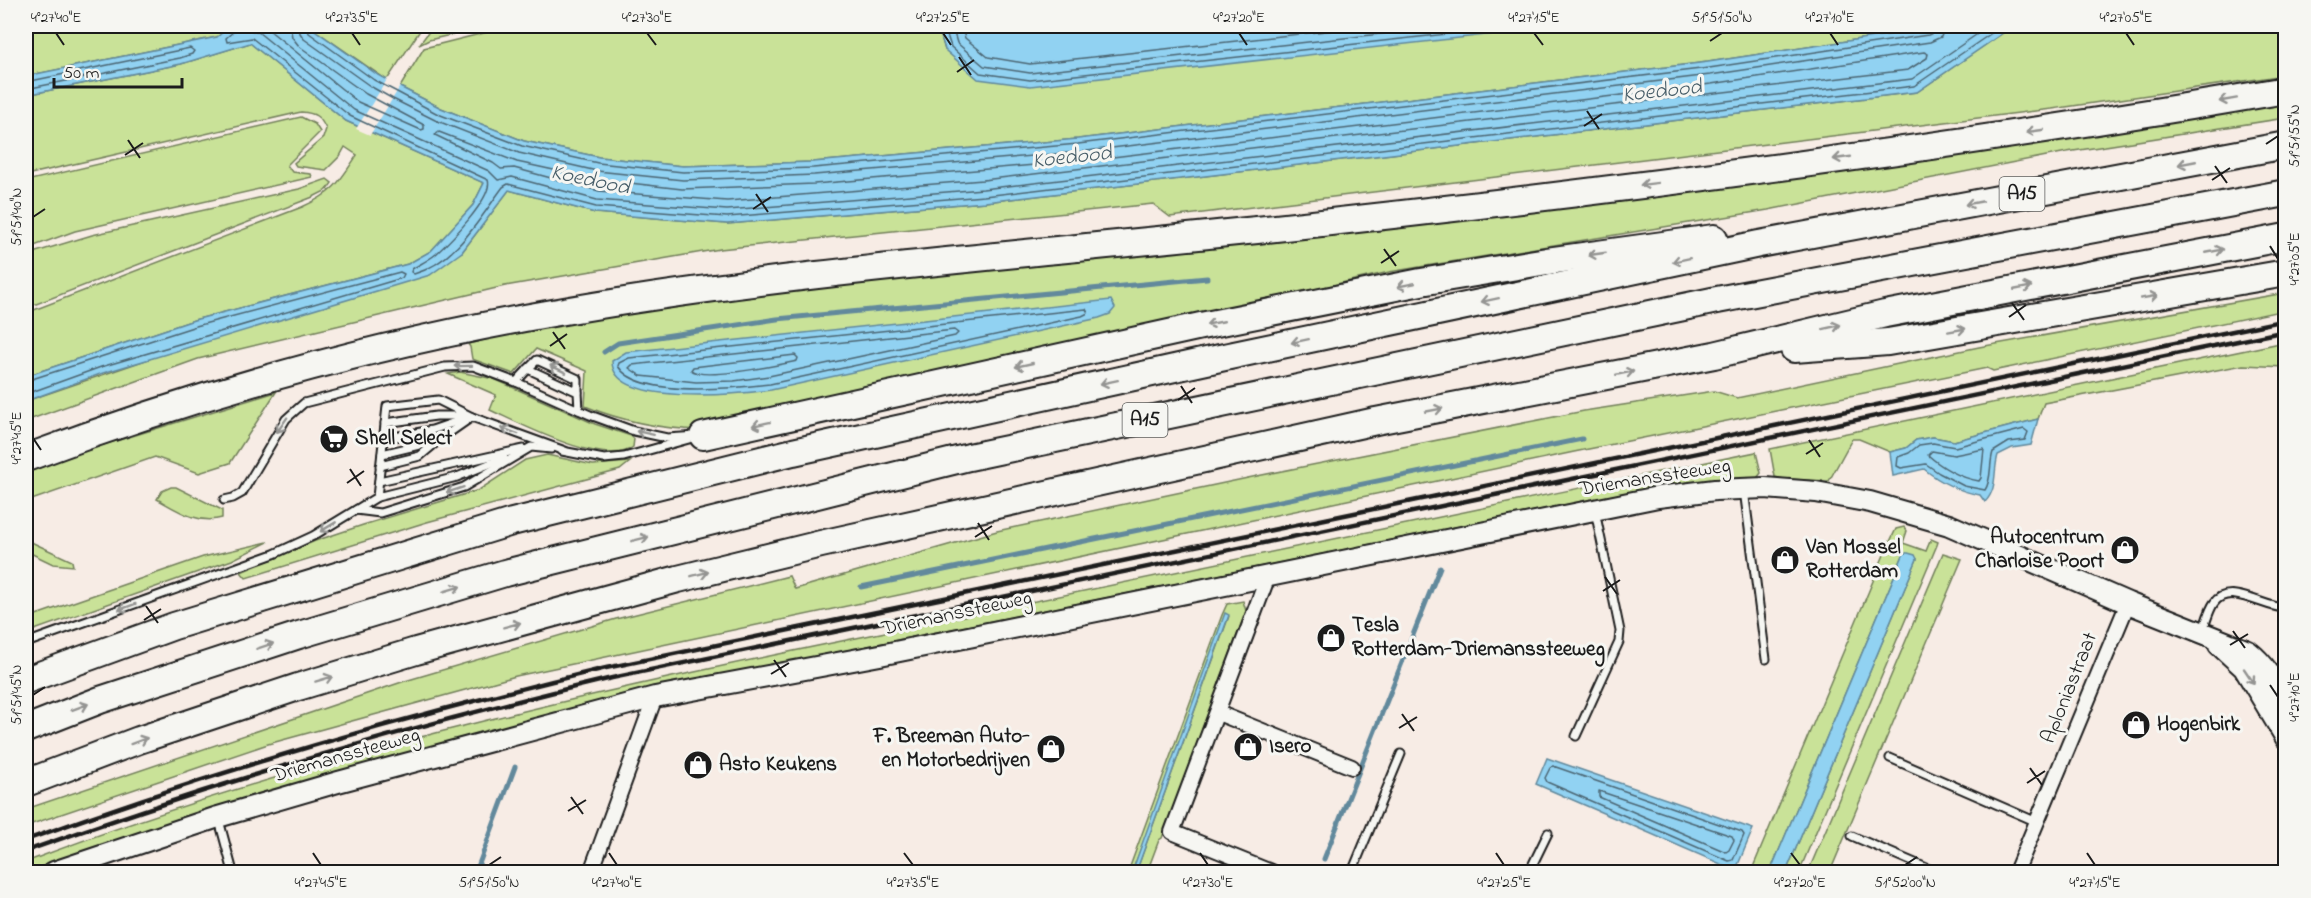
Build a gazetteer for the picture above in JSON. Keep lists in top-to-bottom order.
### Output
{
  "streets": {
    "highway": ["A15"],
    "main road": ["Driemanssteeweg"],
    "street": ["Aploniastraat"]
  },
  "crossings": [
    ["Driemanssteeweg", "Aploniastraat"]
  ],
  "water": ["Koedood"],
  "places": {
    "supermarket": ["Shell Select"],
    "shop": [
      "Autocentrum Charloise Poort",
      "Van Mossel Rotterdam",
      "Tesla Rotterdam-Driemanssteeweg",
      "Hogenbirk",
      "Isero",
      "F. Breeman Auto- en Motorbedrijven",
      "Asto Keukens"
    ]
  },
  "scale_bar": "50 m",
  "coordinates": [
    "4°27'40\"E",
    "4°27'35\"E",
    "4°27'30\"E",
    "4°27'25\"E",
    "4°27'20\"E",
    "4°27'15\"E",
    "51°51'50\"N",
    "4°27'10\"E",
    "4°27'05\"E",
    "51°51'55\"N",
    "51°51'40\"N",
    "4°27'45\"E",
    "51°51'45\"N",
    "51°52'00\"N"
  ]
}
